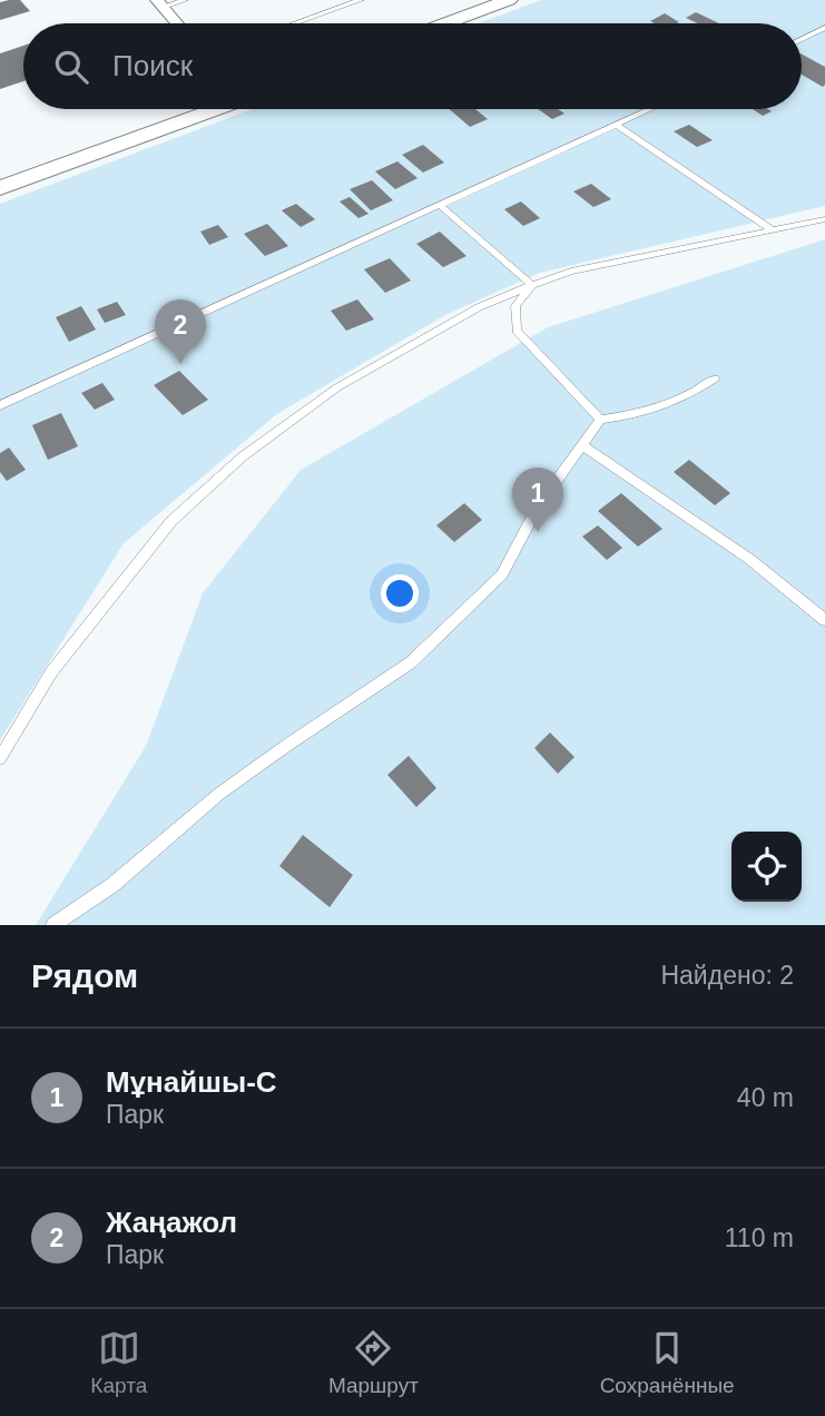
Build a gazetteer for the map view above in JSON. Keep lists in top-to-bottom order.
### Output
{
  "page": {
    "search": "Поиск",
    "pins": ["2", "1"],
    "heading": ["Рядом", "Найдено: 2"],
    "list": [
      {
        "mark": "1",
        "name": "Мұнайшы-С",
        "note": "Парк",
        "value": "40 m"
      },
      {
        "mark": "2",
        "name": "Жаңажол",
        "note": "Парк",
        "value": "110 m"
      }
    ],
    "nav": ["Карта", "Маршрут", "Сохранённые"]
  }
}
